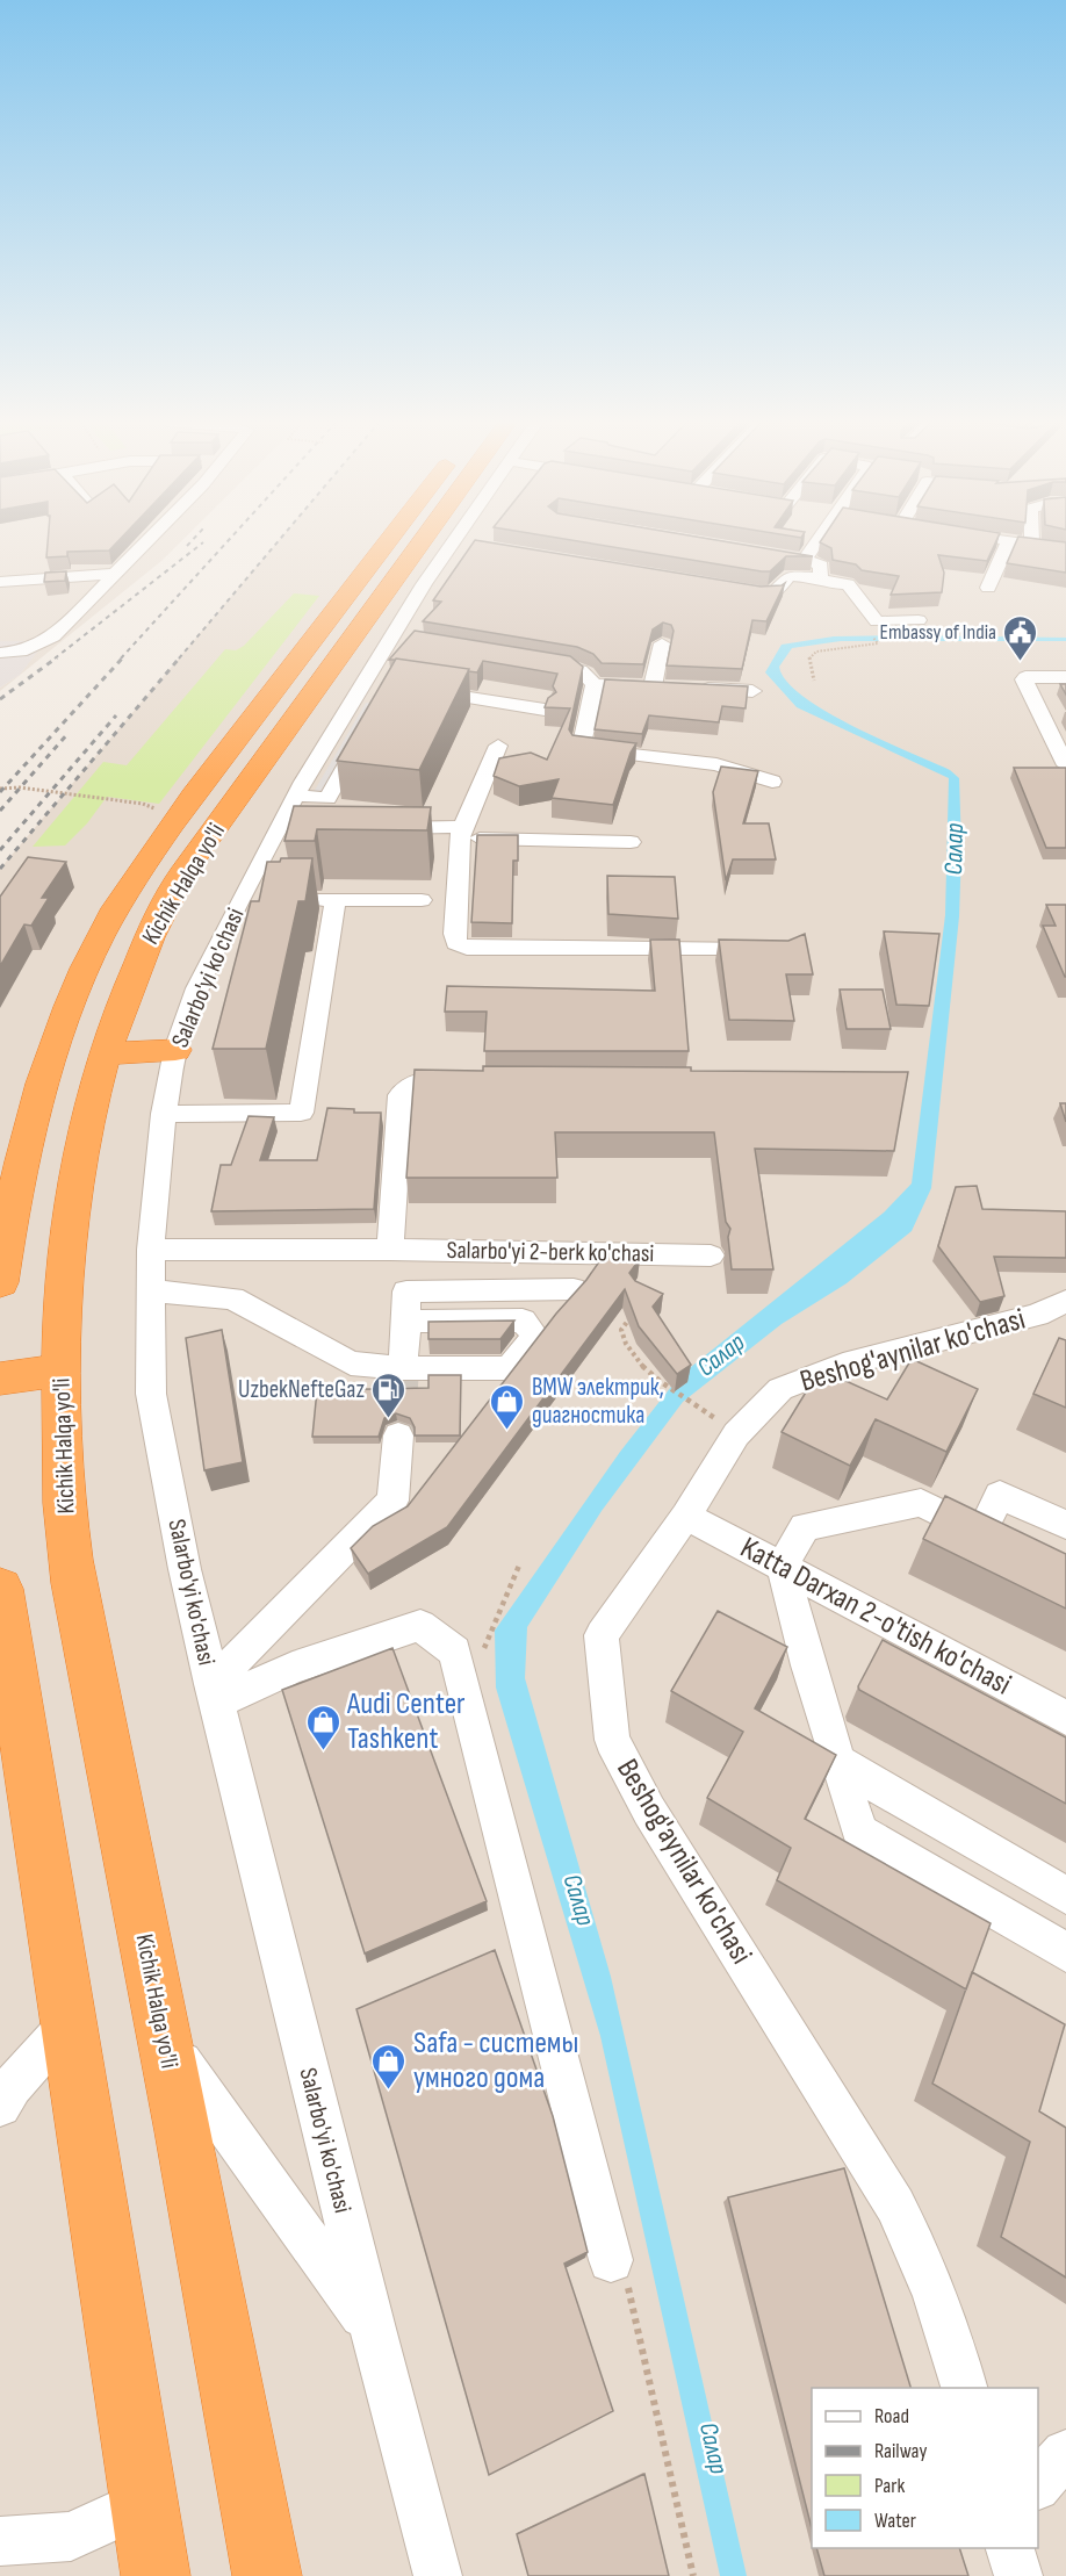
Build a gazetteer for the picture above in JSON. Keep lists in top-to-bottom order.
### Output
{
  "streets": {
    "highway": ["Kichik Halqa yo'li"],
    "street": [
      "Salarbo'yi ko'chasi",
      "Salarbo'yi 2-berk ko'chasi",
      "Beshog'aynilar ko'chasi",
      "Katta Darxan 2-o'tish ko'chasi"
    ]
  },
  "crossings": [
    ["Kichik Halqa yo'li", "Salarbo'yi ko'chasi"],
    ["Salarbo'yi ko'chasi", "Salarbo'yi 2-berk ko'chasi"],
    ["Beshog'aynilar ko'chasi", "Katta Darxan 2-o'tish ko'chasi"]
  ],
  "water": ["Салар"],
  "places": {
    "public building": ["Embassy of India"],
    "fuel station": ["UzbekNefteGaz"],
    "shop": ["BMW электрик, диагностика", "Audi Center Tashkent", "Safa - системы умного дома"]
  },
  "legend": [
    "Road",
    "Railway",
    "Park",
    "Water"
  ]
}
